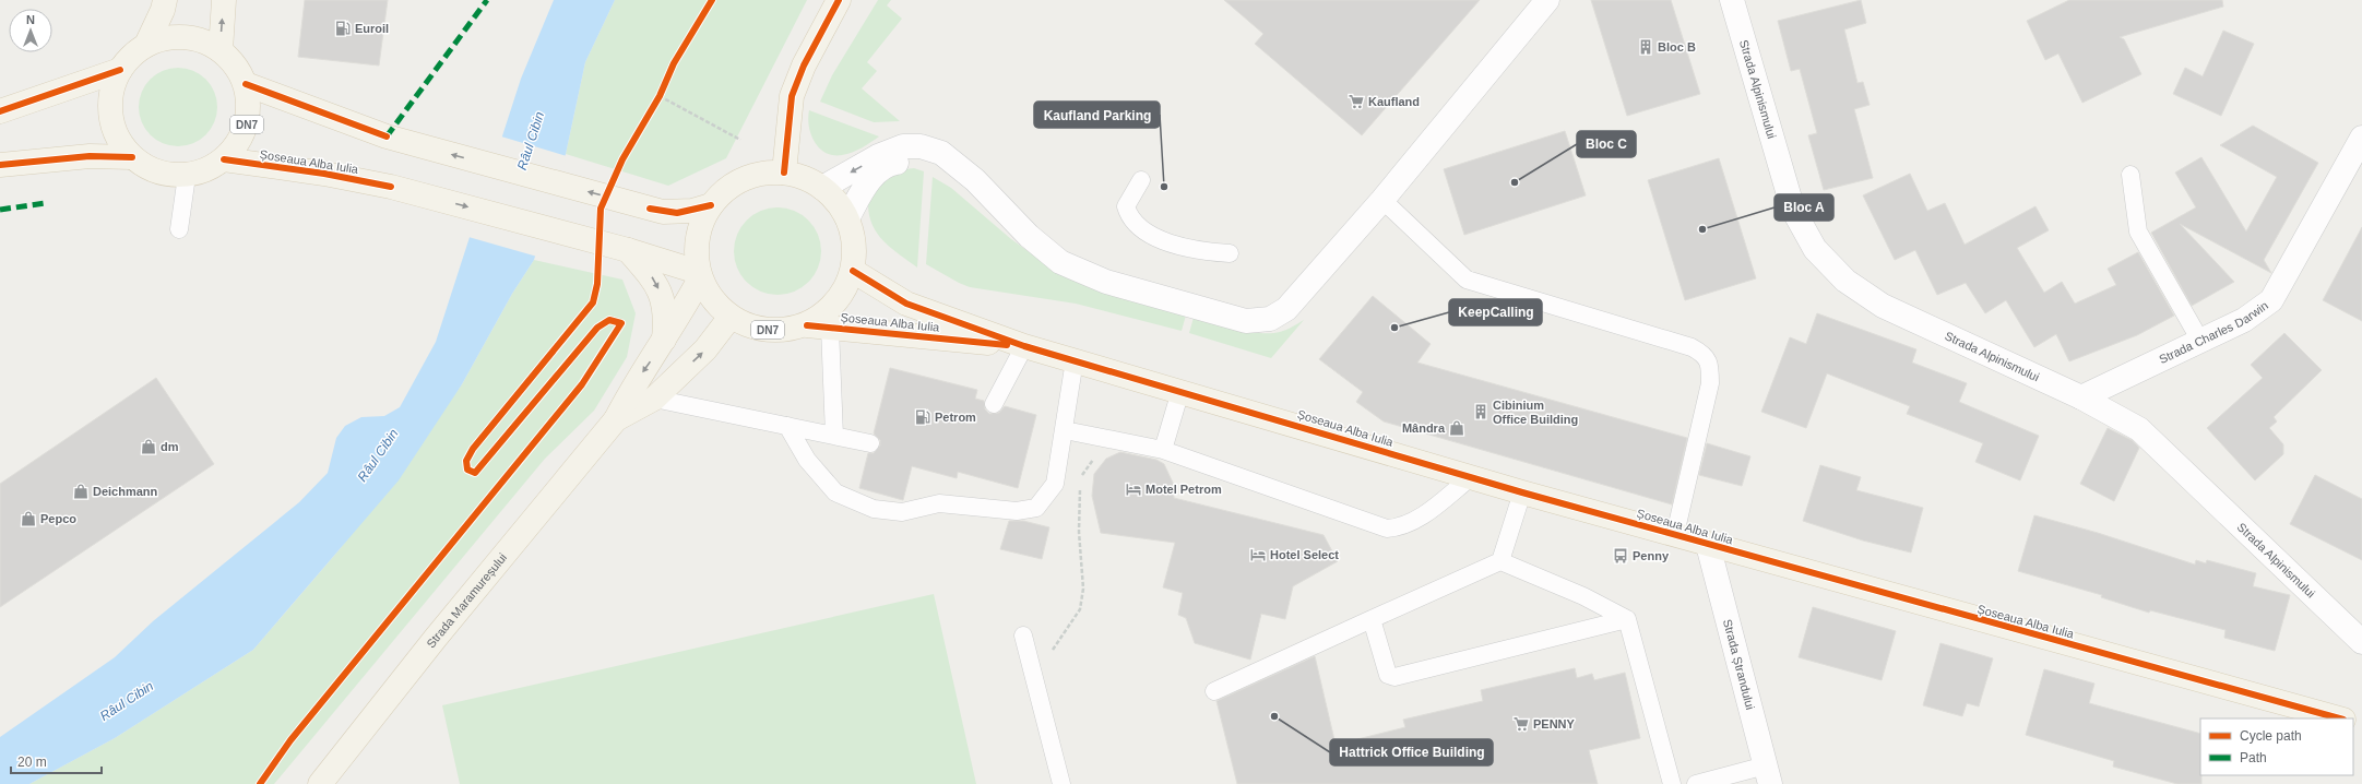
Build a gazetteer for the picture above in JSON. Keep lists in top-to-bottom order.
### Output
{
  "streets": {
    "main road": ["DN7", "Șoseaua Alba Iulia", "Strada Maramureșului"],
    "street": ["Strada Alpinismului", "Strada Charles Darwin", "Strada Ștrandului"]
  },
  "crossings": [
    ["Strada Alpinismului", "Strada Charles Darwin"],
    ["DN7", "Șoseaua Alba Iulia"],
    ["DN7", "Strada Maramureșului"],
    ["Șoseaua Alba Iulia", "Strada Maramureșului"],
    ["Șoseaua Alba Iulia", "Strada Ștrandului"]
  ],
  "water": ["Râul Cibin"],
  "places": {
    "fuel station": ["Euroil", "Petrom"],
    "building": ["Bloc B", "Cibinium Office Building"],
    "supermarket": ["Kaufland", "PENNY"],
    "other": [
      "Bloc C",
      "Kaufland Parking",
      "Bloc A",
      "KeepCalling",
      "Hattrick Office Building"
    ],
    "shop": [
      "Mândra",
      "dm",
      "Deichmann",
      "Pepco"
    ],
    "hotel": ["Motel Petrom", "Hotel Select"],
    "bus stop": ["Penny"]
  },
  "legend": ["Cycle path", "Path"],
  "scale_bar": "20 m",
  "north": "top"
}
